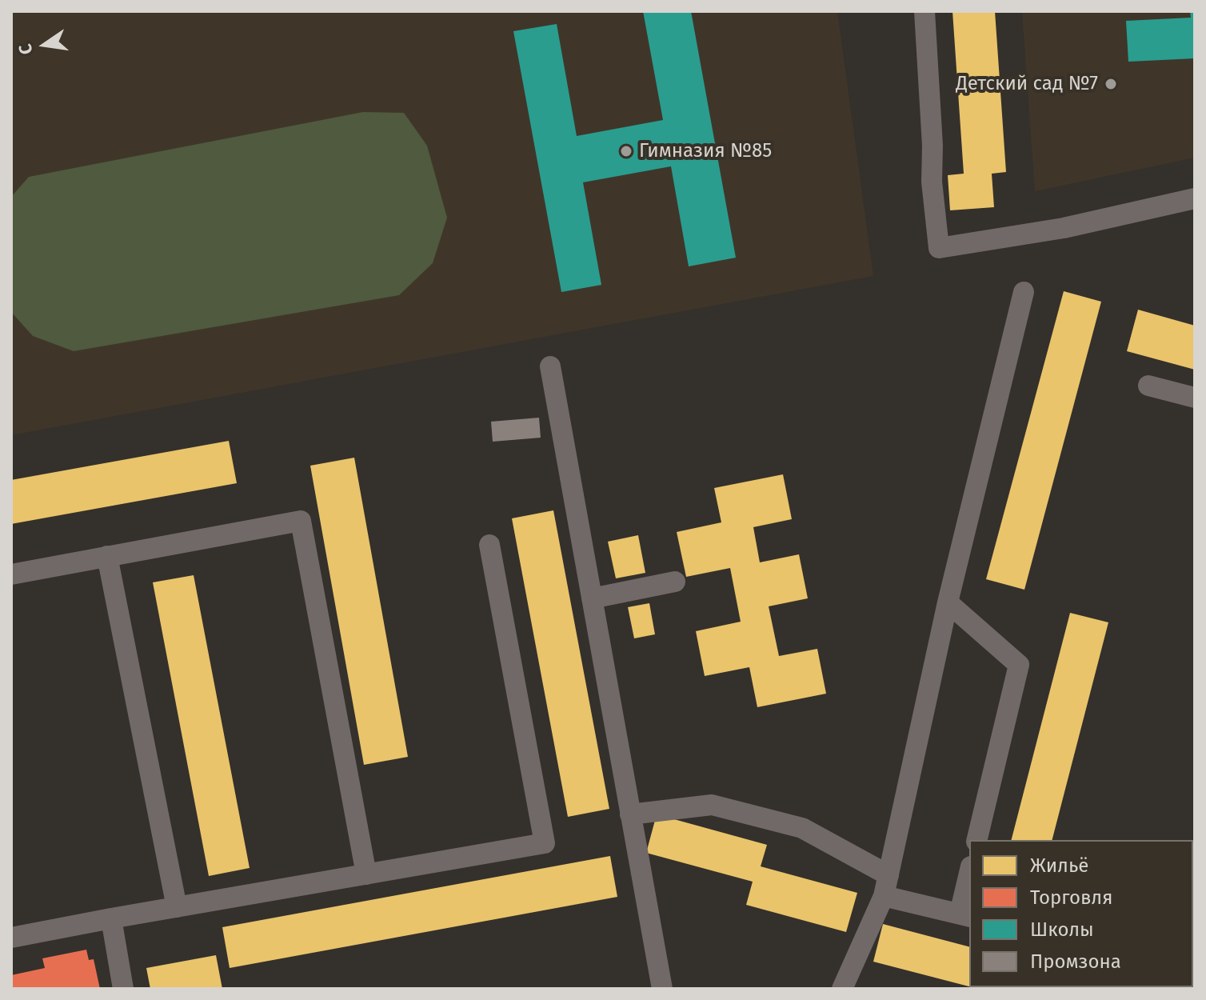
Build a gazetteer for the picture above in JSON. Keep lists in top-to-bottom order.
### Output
{
  "places": ["Детский сад №7", "Гимназия №85"],
  "legend": [
    "Жильё",
    "Торговля",
    "Школы",
    "Промзона"
  ],
  "north": "left"
}
